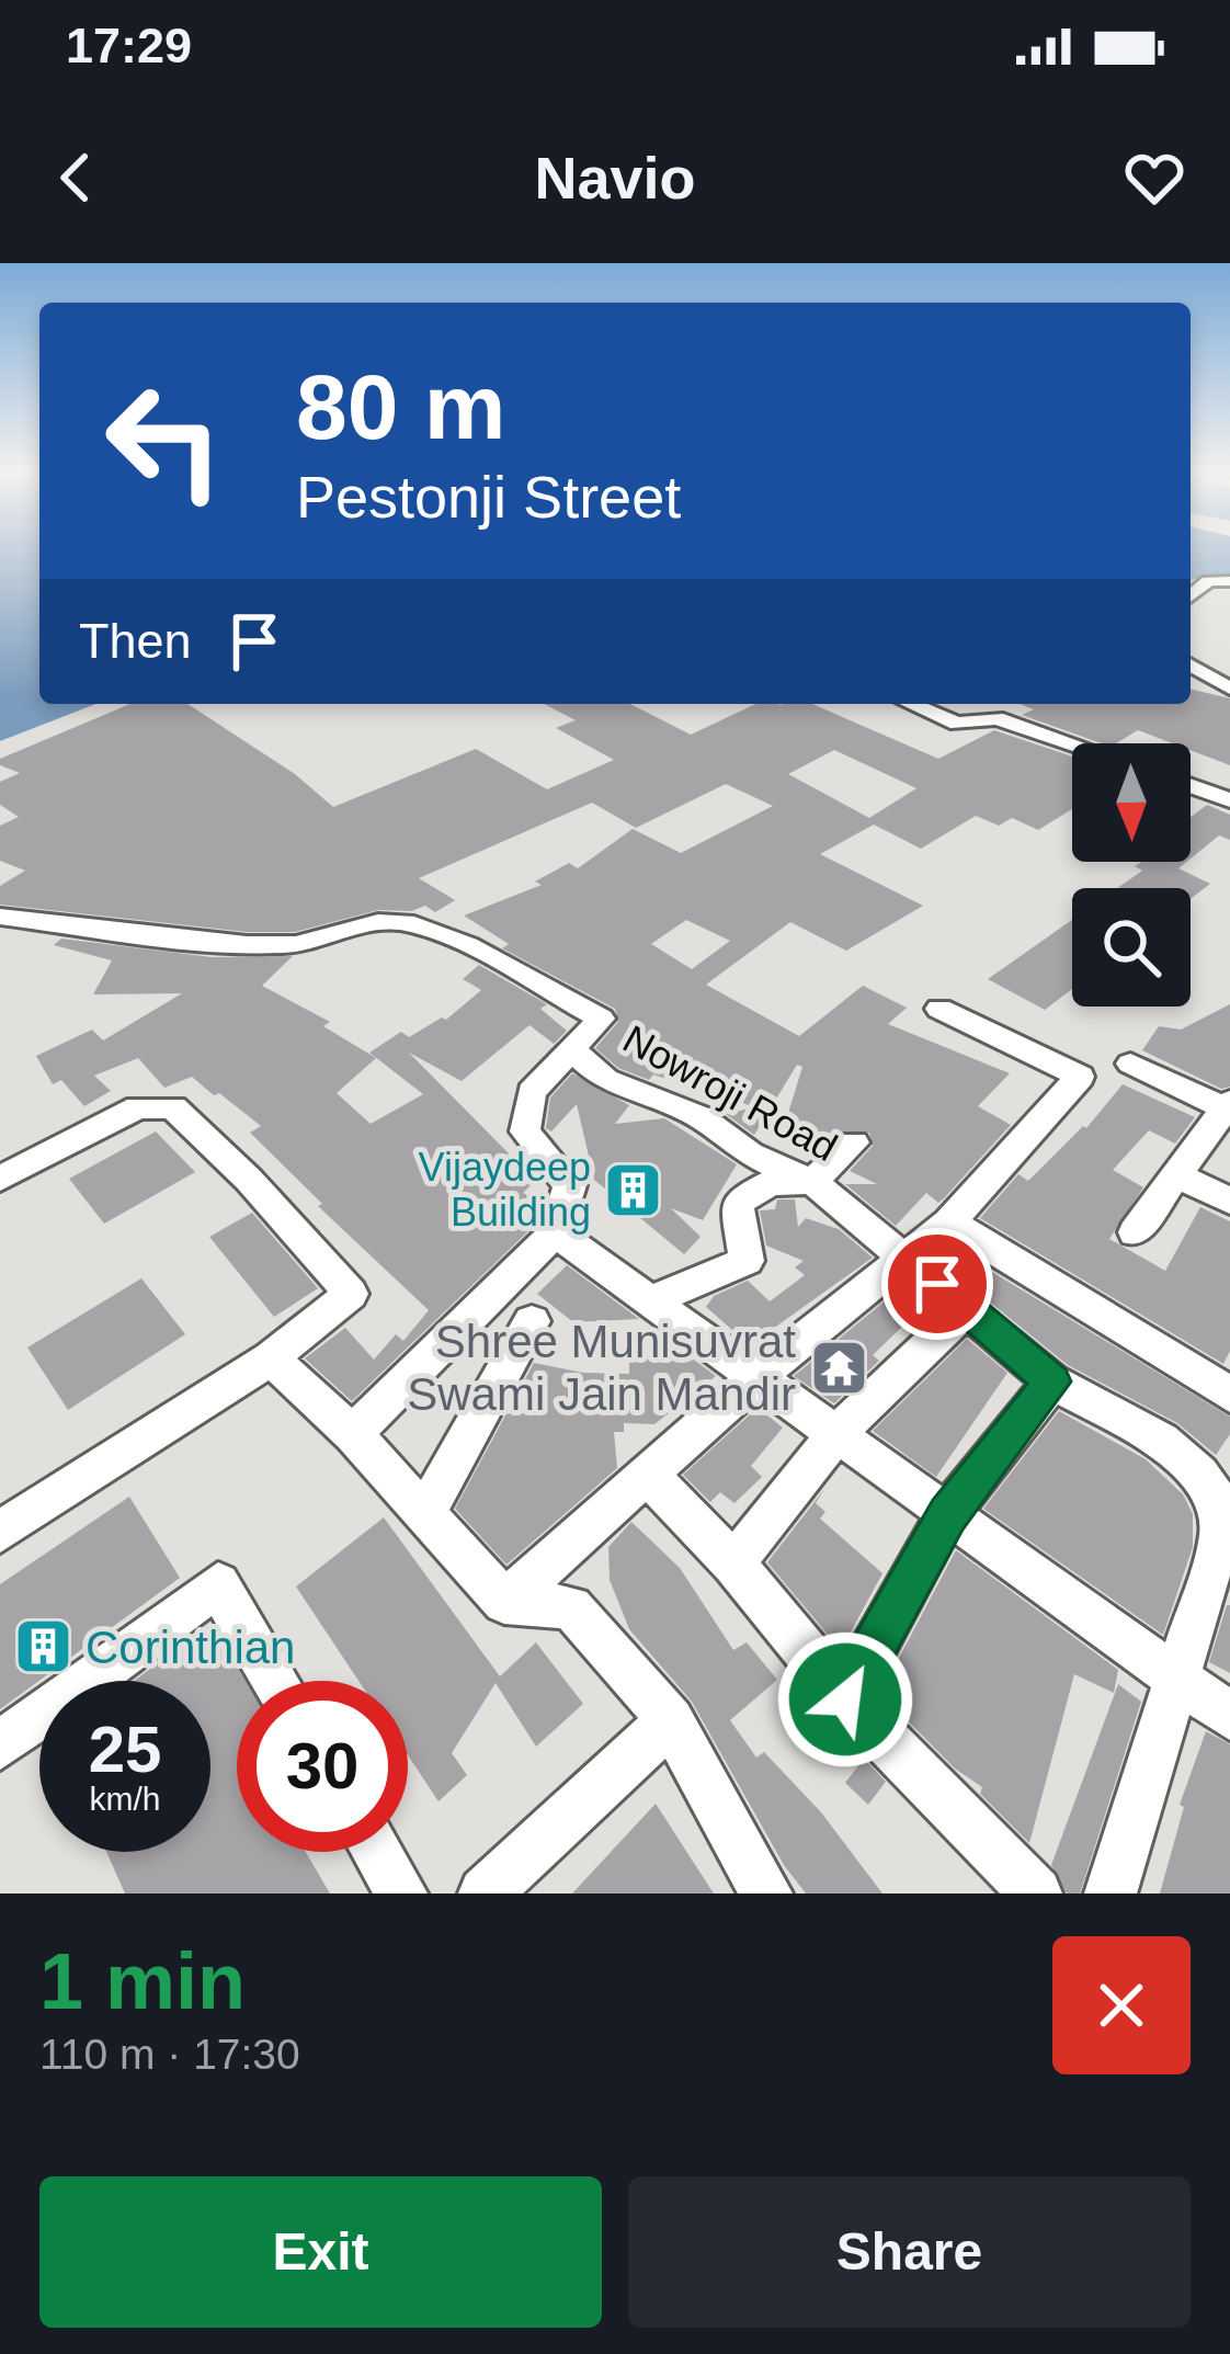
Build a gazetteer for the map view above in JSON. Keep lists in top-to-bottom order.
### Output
{
  "streets": {
    "street": ["Nowroji Road"]
  },
  "places": {
    "building": ["Vijaydeep Building", "Corinthian"],
    "temple": ["Shree Munisuvrat Swami Jain Mandir"]
  },
  "north": "bottom",
  "page": {
    "status": "17:29",
    "header": "Navio",
    "turn": ["80 m", "Pestonji Street"],
    "then": "Then",
    "speed": "25 km/h",
    "limit": "30",
    "heading": ["1 min", "110 m · 17:30"],
    "buttons": ["Exit", "Share"]
  }
}
